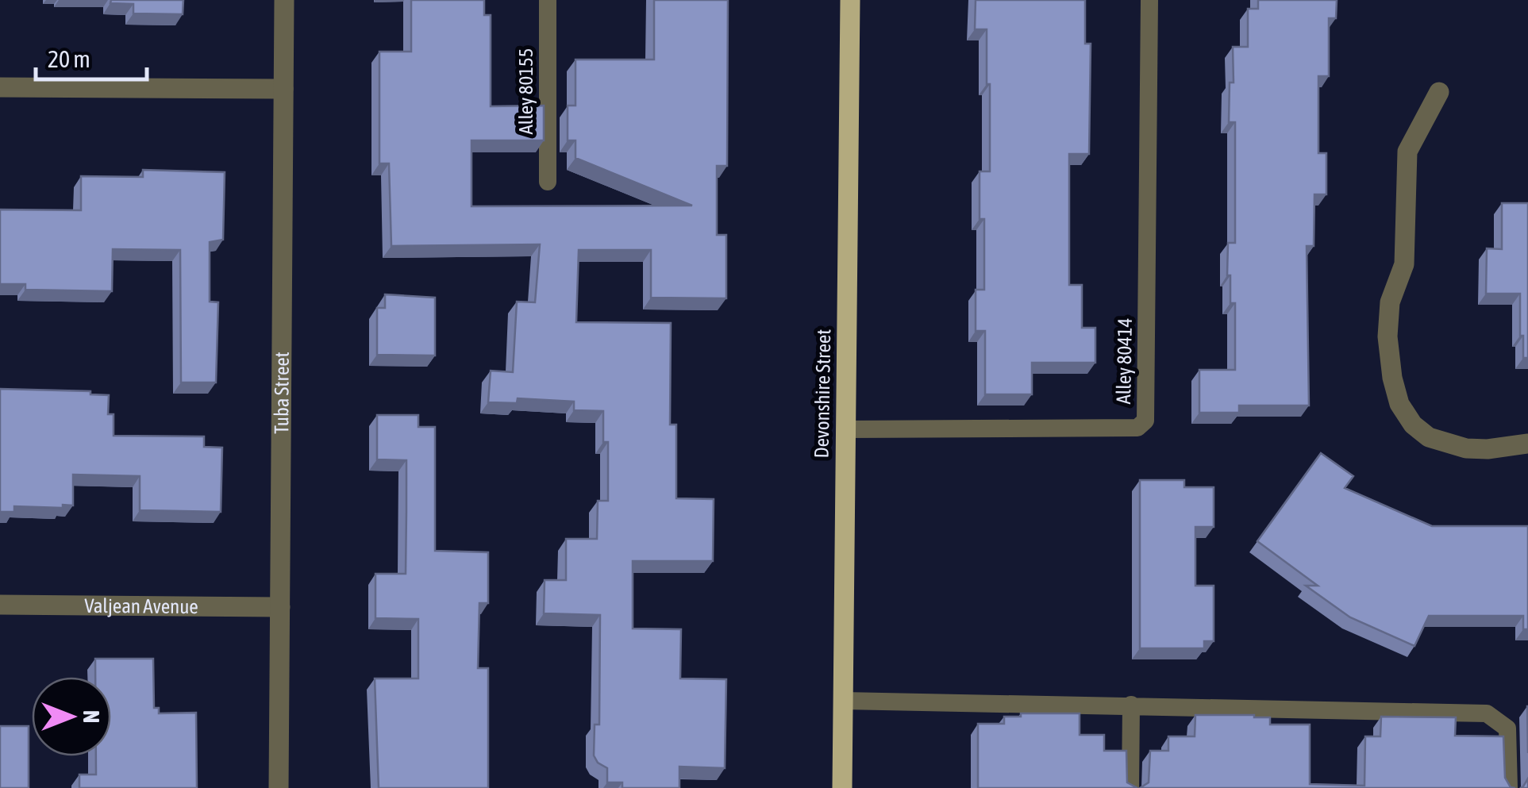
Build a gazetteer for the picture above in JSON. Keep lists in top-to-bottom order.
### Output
{
  "streets": {
    "main road": ["Devonshire Street"],
    "street": ["Tuba Street", "Valjean Avenue"],
    "lane": ["Alley 80155", "Alley 80414"]
  },
  "crossings": [
    ["Alley 80414", "Devonshire Street"],
    ["Tuba Street", "Valjean Avenue"]
  ],
  "scale_bar": "20 m",
  "north": "right"
}
